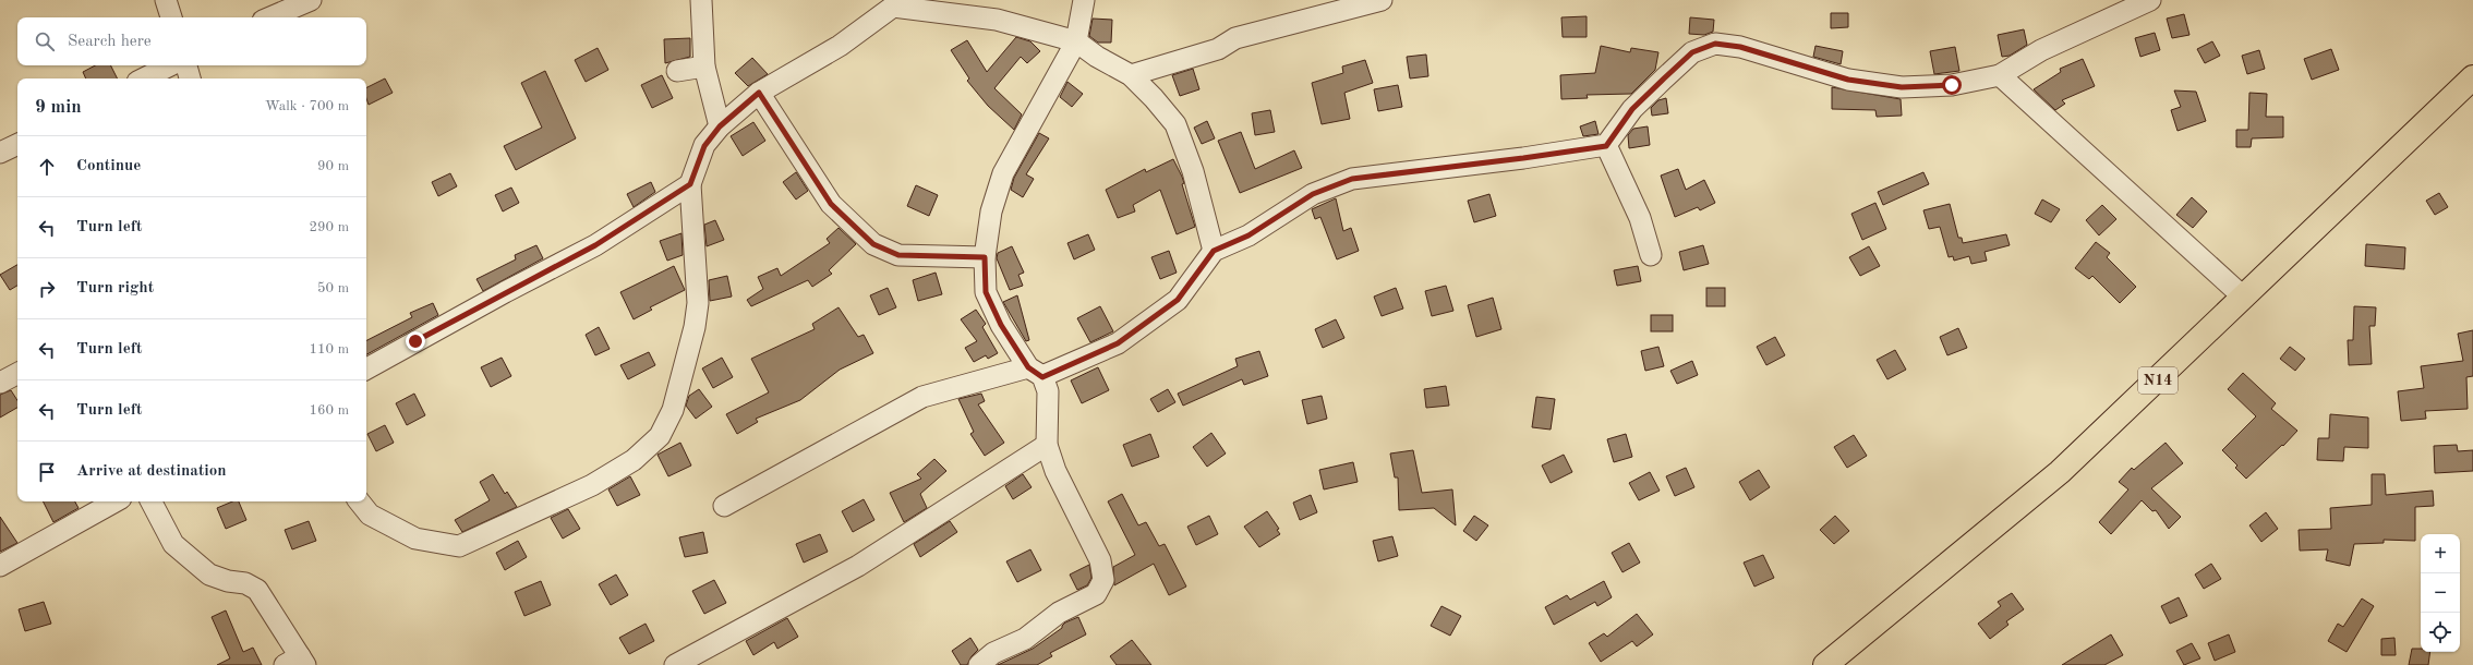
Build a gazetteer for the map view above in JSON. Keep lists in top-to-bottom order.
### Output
{
  "streets": {
    "main road": ["N14"]
  },
  "page": {
    "search": "Search here",
    "heading": ["9 min", "Walk · 700 m"],
    "list": [
      ["Continue", "90 m"],
      ["Turn left", "290 m"],
      ["Turn right", "50 m"],
      ["Turn left", "110 m"],
      ["Turn left", "160 m"],
      "Arrive at destination"
    ],
    "map_buttons": ["+", "−"]
  }
}
